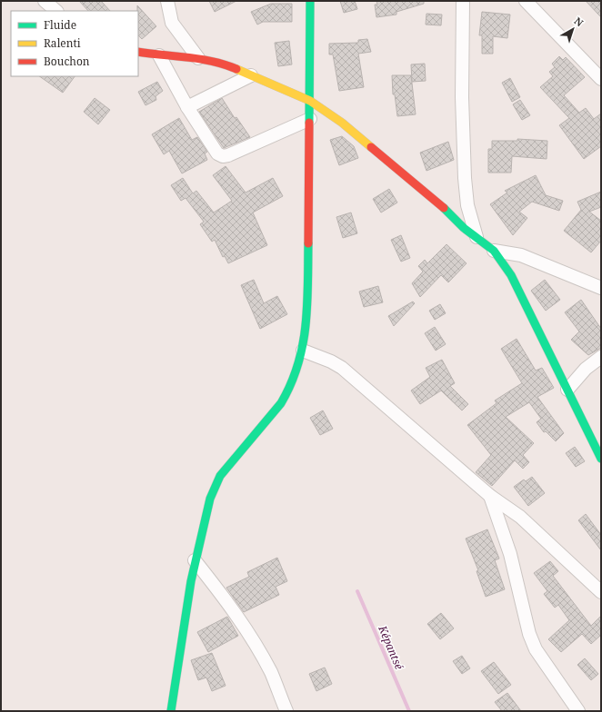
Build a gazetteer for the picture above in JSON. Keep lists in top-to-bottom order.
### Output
{
  "water": ["Képantsé"],
  "legend": ["Fluide", "Ralenti", "Bouchon"],
  "north": "top right"
}
